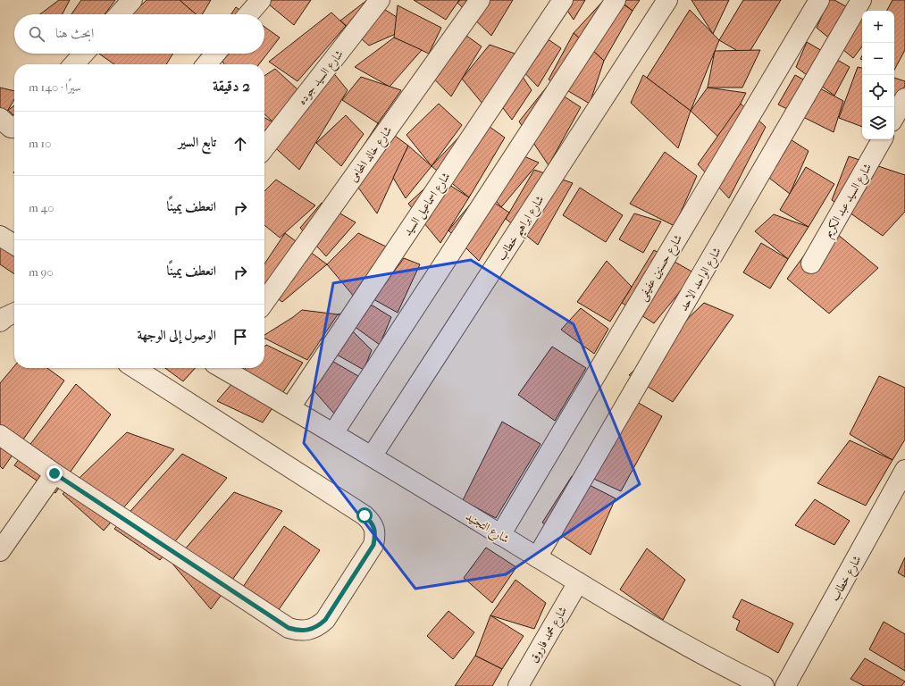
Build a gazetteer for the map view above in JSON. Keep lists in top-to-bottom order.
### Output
{
  "streets": {
    "street": [
      "شارع السيد جوده",
      "شارع خالد المحامى",
      "شارع السيد عبد الكريم",
      "شارع اسماعيل السيد",
      "شارع ابراهيم خطاب",
      "شارع حسنين عفيفى",
      "شارع الواحد الاحد",
      "شارع التجنيد",
      "شارع خطاب",
      "شارع محمد فاروق"
    ]
  },
  "crossings": [
    ["شارع اسماعيل السيد", "شارع التجنيد"],
    ["شارع ابراهيم خطاب", "شارع التجنيد"],
    ["شارع حسنين عفيفى", "شارع التجنيد"],
    ["شارع الواحد الاحد", "شارع التجنيد"],
    ["شارع التجنيد", "شارع محمد فاروق"]
  ],
  "page": {
    "map_buttons": ["+", "−"],
    "search": "ابحث هنا",
    "heading": ["2 دقيقة", "سيرًا · 140 m"],
    "list": [
      ["تابع السير", "10 m"],
      ["انعطف يمينًا", "40 m"],
      ["انعطف يمينًا", "90 m"],
      "الوصول إلى الوجهة"
    ]
  }
}
